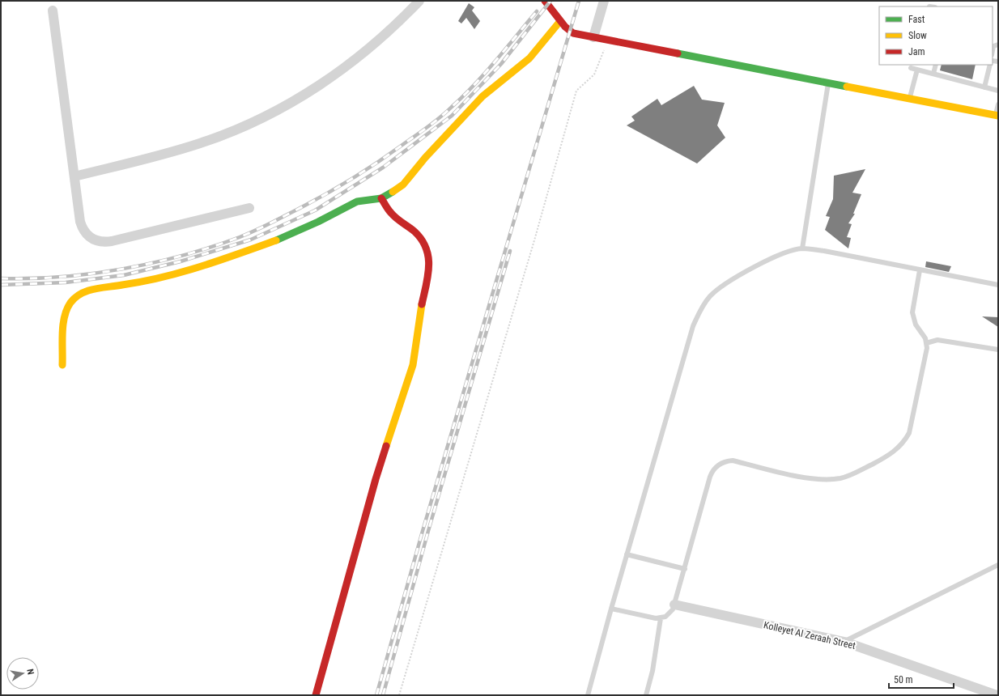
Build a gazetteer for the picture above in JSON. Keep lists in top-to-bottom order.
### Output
{
  "streets": {
    "street": ["Kolleyet Al Zeraah Street"]
  },
  "legend": ["Fast", "Slow", "Jam"],
  "scale_bar": "50 m",
  "north": "right"
}
